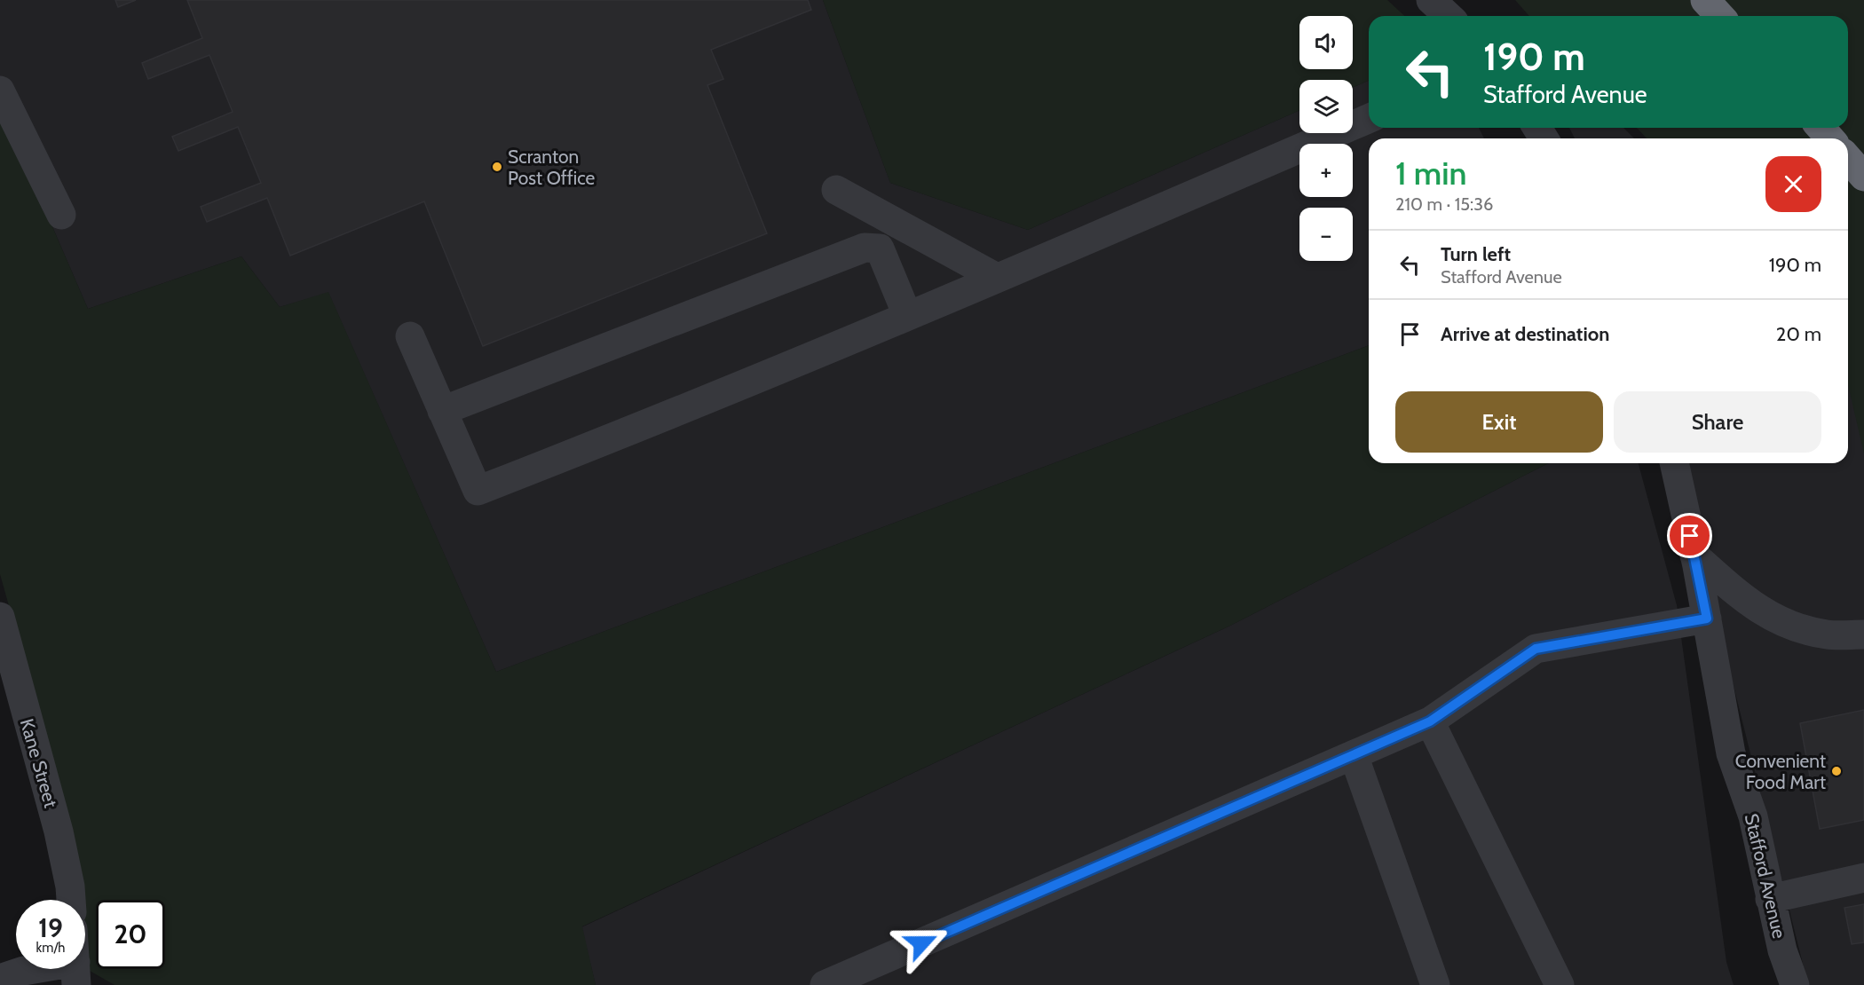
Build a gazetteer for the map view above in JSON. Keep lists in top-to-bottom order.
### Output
{
  "streets": {
    "street": ["Kane Street", "Stafford Avenue"]
  },
  "places": ["Scranton Post Office", "Convenient Food Mart"],
  "page": {
    "map_buttons": ["+", "−"],
    "turn": ["190 m", "Stafford Avenue"],
    "heading": ["1 min", "210 m · 15:36"],
    "list": [
      {
        "name": "Turn left",
        "note": "Stafford Avenue",
        "value": "190 m"
      },
      {
        "name": "Arrive at destination",
        "value": "20 m"
      }
    ],
    "buttons": ["Exit", "Share"],
    "speed": "19 km/h",
    "limit": "20"
  }
}
